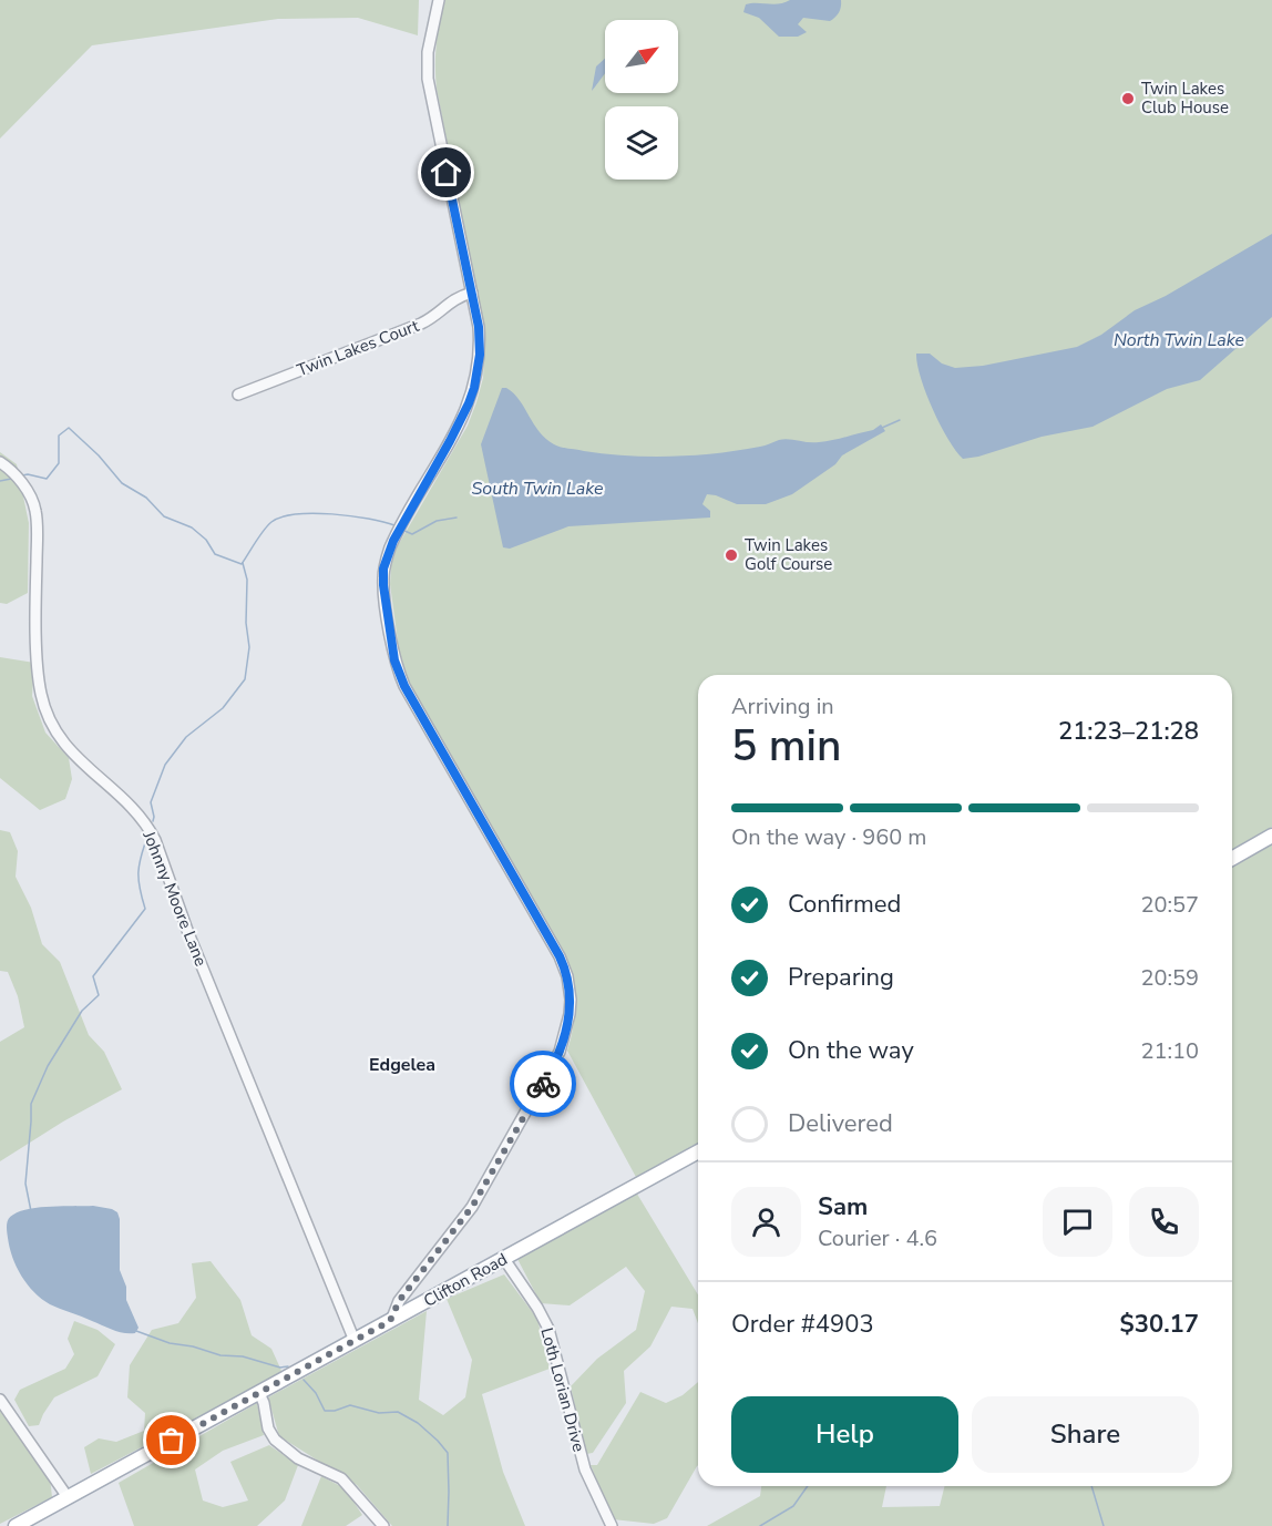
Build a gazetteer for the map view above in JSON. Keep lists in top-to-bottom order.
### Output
{
  "streets": {
    "main road": ["Clifton Road"],
    "street": ["Twin Lakes Court", "Johnny Moore Lane", "Loth Lorian Drive"]
  },
  "crossings": [
    ["Johnny Moore Lane", "Clifton Road"],
    ["Clifton Road", "Loth Lorian Drive"]
  ],
  "districts": ["Edgelea"],
  "water": ["North Twin Lake", "South Twin Lake"],
  "places": ["Twin Lakes Club House", "Twin Lakes Golf Course"],
  "north": "top right",
  "page": {
    "heading": ["5 min", "Arriving in", "21:23–21:28"],
    "panel": [
      "Sam",
      "Courier · 4.6",
      "Order #4903",
      "$30.17"
    ],
    "bar": "On the way · 960 m",
    "list": [
      ["Confirmed", "20:57"],
      ["Preparing", "20:59"],
      ["On the way", "21:10"],
      "Delivered"
    ],
    "buttons": ["Help", "Share"]
  }
}
